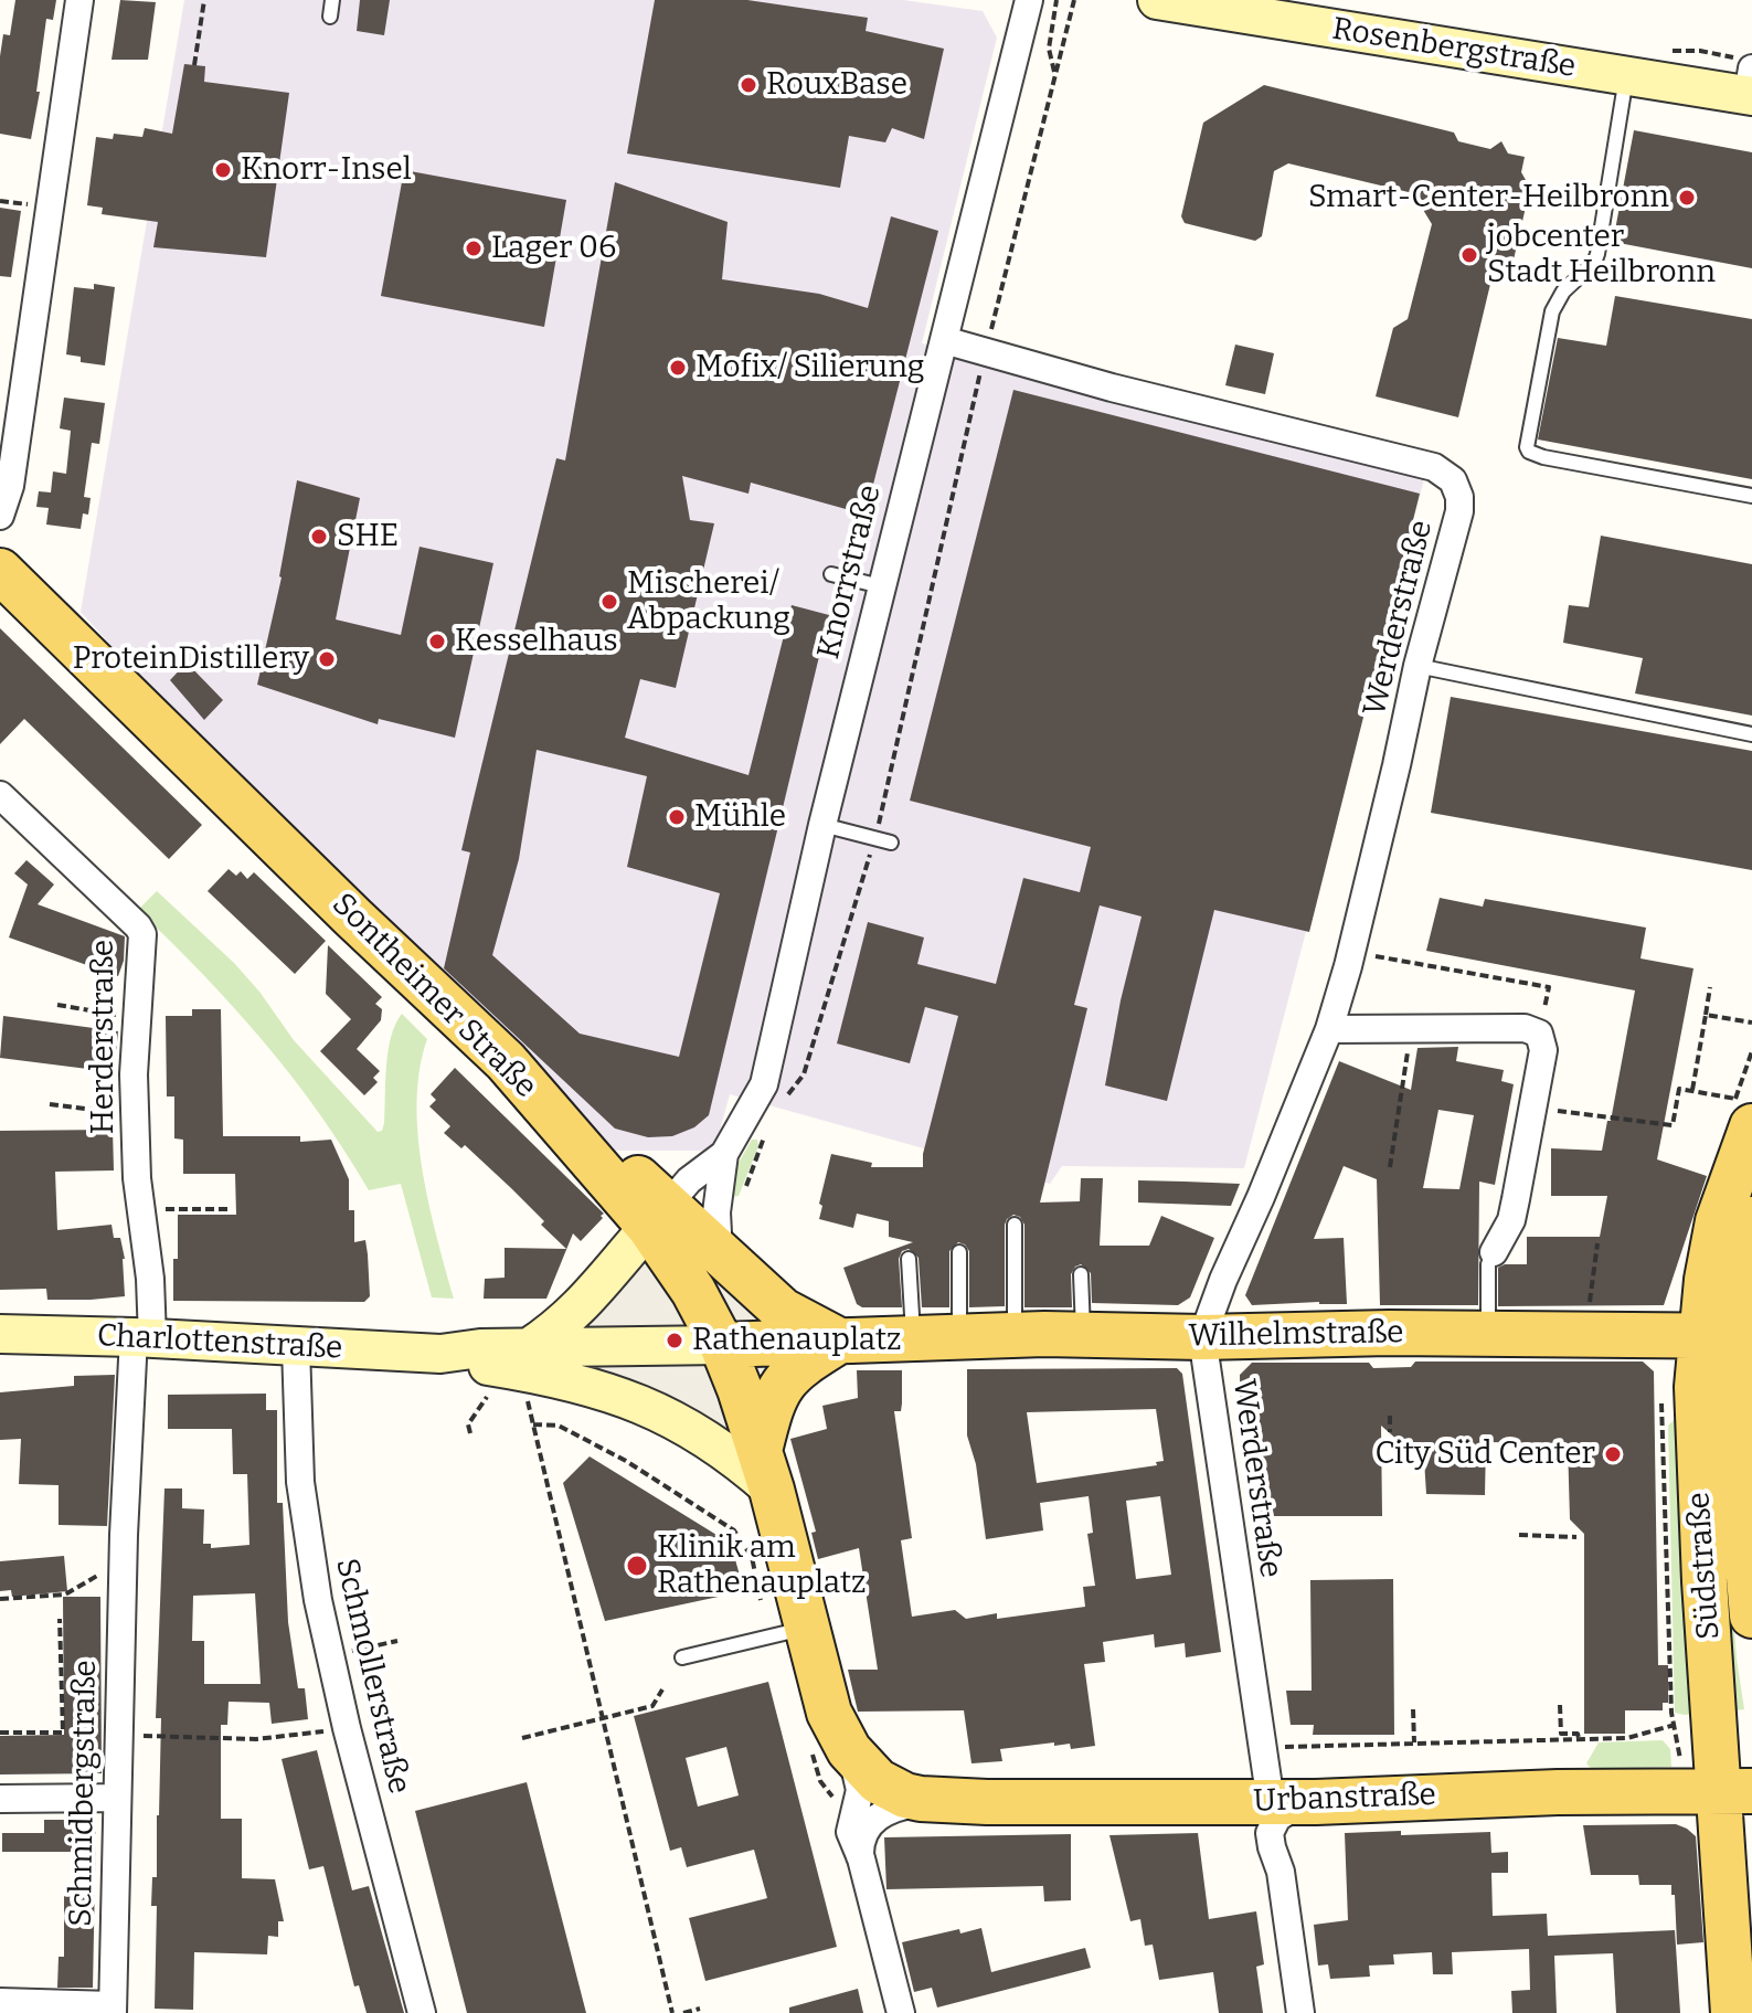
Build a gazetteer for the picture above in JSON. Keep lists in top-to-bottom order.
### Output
{
  "streets": {
    "main road": [
      "Rosenbergstraße",
      "Sontheimer Straße",
      "Wilhelmstraße",
      "Charlottenstraße",
      "Südstraße",
      "Urbanstraße"
    ],
    "street": [
      "Knorrstraße",
      "Werderstraße",
      "Herderstraße",
      "Schmollerstraße",
      "Schmidbergstraße"
    ]
  },
  "crossings": [
    ["Knorrstraße", "Werderstraße"],
    ["Knorrstraße", "Sontheimer Straße"],
    ["Knorrstraße", "Wilhelmstraße"],
    ["Werderstraße", "Wilhelmstraße"],
    ["Werderstraße", "Urbanstraße"],
    ["Sontheimer Straße", "Wilhelmstraße"],
    ["Sontheimer Straße", "Charlottenstraße"],
    ["Sontheimer Straße", "Urbanstraße"],
    ["Herderstraße", "Charlottenstraße"],
    ["Herderstraße", "Schmidbergstraße"],
    ["Wilhelmstraße", "Charlottenstraße"],
    ["Wilhelmstraße", "Südstraße"],
    ["Charlottenstraße", "Schmollerstraße"],
    ["Charlottenstraße", "Schmidbergstraße"],
    ["Südstraße", "Urbanstraße"]
  ],
  "places": [
    "RouxBase",
    "Knorr-Insel",
    "Smart-Center-Heilbronn",
    "Lager 06",
    "jobcenter Stadt Heilbronn",
    "Mofix/ Silierung",
    "SHE",
    "Mischerei/ Abpackung",
    "Kesselhaus",
    "ProteinDistillery",
    "Mühle",
    "Rathenauplatz",
    "City Süd Center",
    "Klinik am Rathenauplatz"
  ]
}
